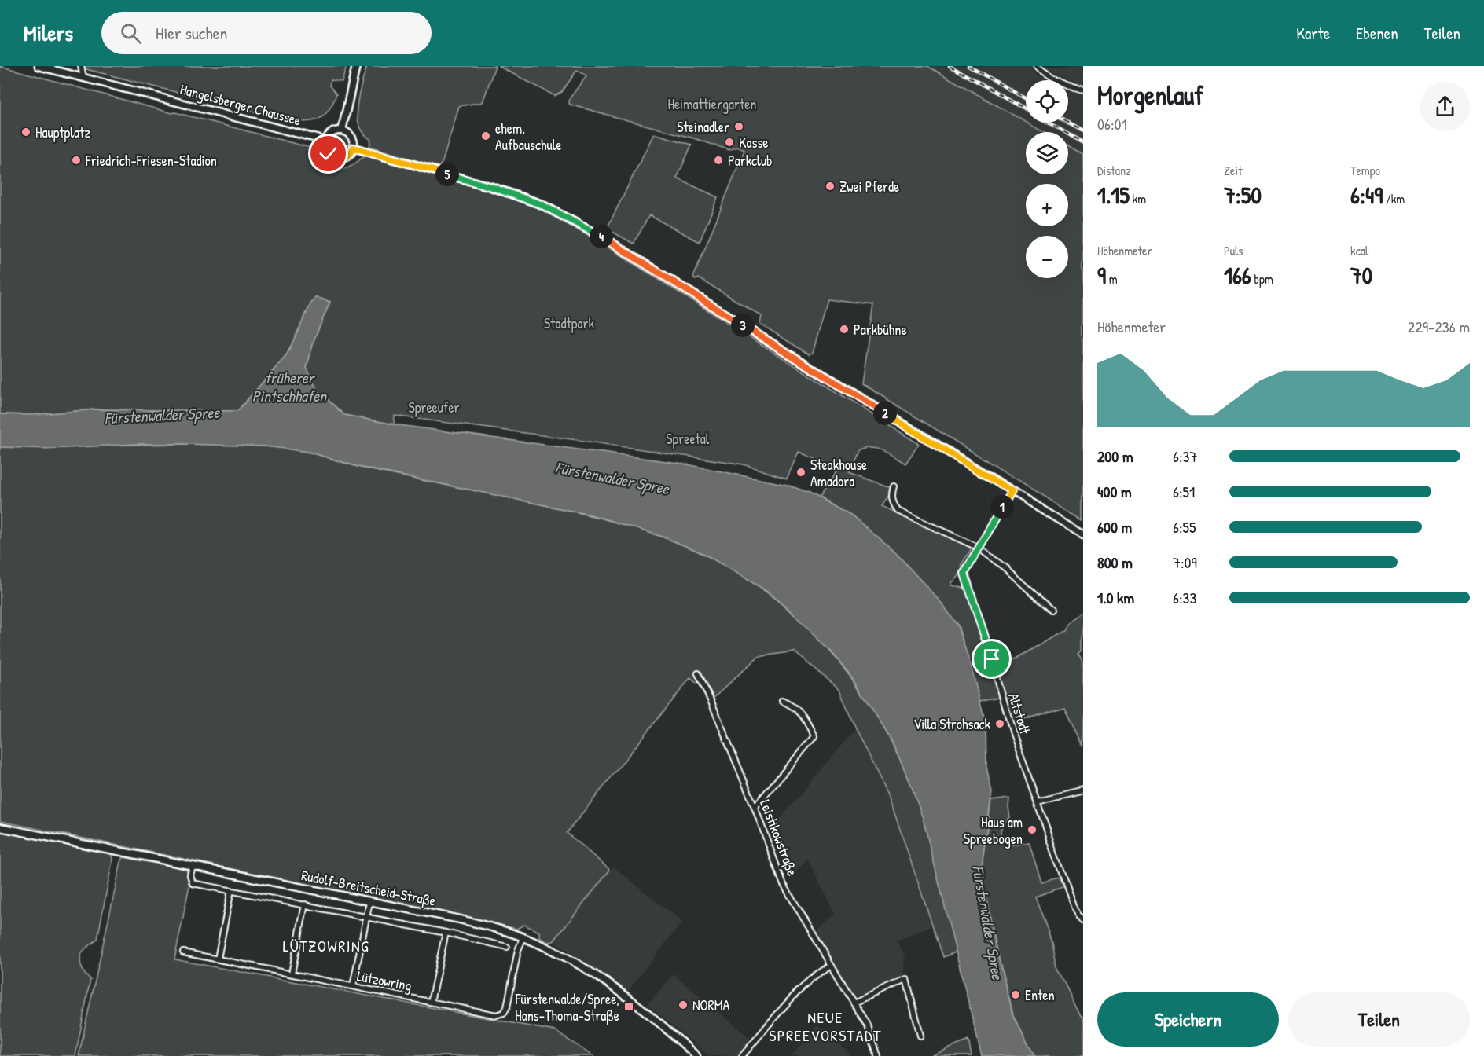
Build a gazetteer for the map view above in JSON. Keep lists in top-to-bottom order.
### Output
{
  "streets": {
    "main road": ["Hangelsberger Chaussee", "Rudolf-Breitscheid-Straße"],
    "street": ["Altstadt", "Leistikowstraße", "Lützowring"]
  },
  "crossings": [
    ["Rudolf-Breitscheid-Straße", "Lützowring"]
  ],
  "districts": ["LÜTZOWRING", "NEUE SPREEVORSTADT"],
  "water": ["früherer Pintschhafen", "Fürstenwalder Spree"],
  "parks": [
    "Heimattiergarten",
    "Stadtpark",
    "Spreeufer",
    "Spreetal"
  ],
  "places": {
    "other": [
      "Steinadler",
      "Hauptplatz",
      "ehem. Aufbauschule",
      "Kasse",
      "Friedrich-Friesen-Stadion",
      "Parkclub",
      "Zwei Pferde",
      "Parkbühne",
      "Steakhouse Amadora",
      "Villa Strohsack",
      "Haus am Spreebogen",
      "Enten",
      "NORMA"
    ],
    "transit": ["Fürstenwalde/Spree, Hans-Thoma-Straße"]
  },
  "page": {
    "header": "Milers",
    "search": "Hier suchen",
    "nav": ["Karte", "Ebenen", "Teilen"],
    "heading": ["Morgenlauf", "06:01"],
    "map_buttons": ["+", "−"],
    "stats": [
      ["Distanz", "1.15 km"],
      ["Zeit", "7:50"],
      ["Tempo", "6:49 /km"],
      ["Höhenmeter", "9 m"],
      ["Puls", "166 bpm"],
      ["kcal", "70"]
    ],
    "pins": [
      "5",
      "4",
      "3",
      "2",
      "1"
    ],
    "chart": ["Höhenmeter", "229–236 m"],
    "list": [
      {
        "name": "200 m",
        "note": "6:37"
      },
      {
        "name": "400 m",
        "note": "6:51"
      },
      {
        "name": "600 m",
        "note": "6:55"
      },
      {
        "name": "800 m",
        "note": "7:09"
      },
      {
        "name": "1.0 km",
        "note": "6:33"
      }
    ],
    "buttons": ["Speichern", "Teilen"]
  }
}
